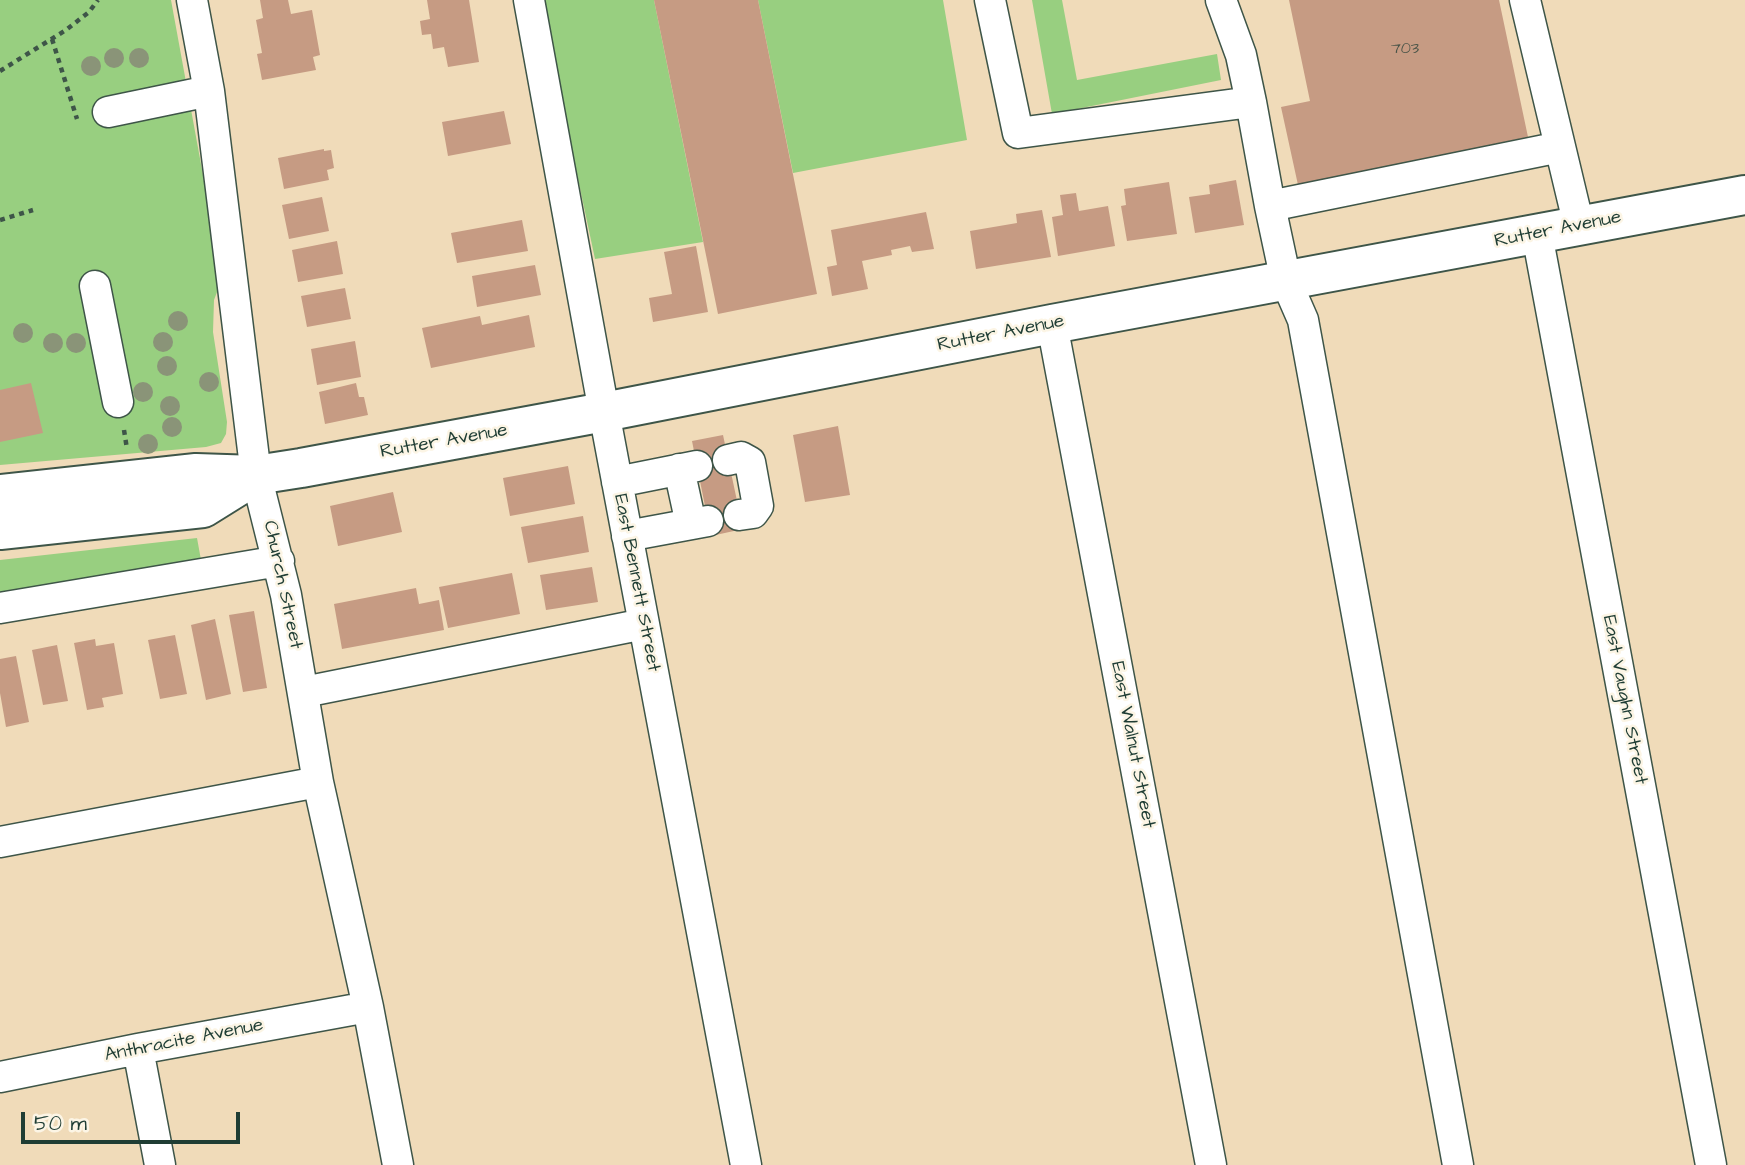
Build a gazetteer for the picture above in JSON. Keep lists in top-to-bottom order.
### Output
{
  "streets": {
    "main road": ["Rutter Avenue"],
    "street": [
      "East Bennett Street",
      "Church Street",
      "East Vaughn Street",
      "East Walnut Street",
      "Anthracite Avenue"
    ]
  },
  "crossings": [
    ["Rutter Avenue", "East Bennett Street"],
    ["Rutter Avenue", "Church Street"],
    ["Rutter Avenue", "East Vaughn Street"],
    ["Rutter Avenue", "East Walnut Street"],
    ["Church Street", "Anthracite Avenue"]
  ],
  "house_numbers": ["703"],
  "scale_bar": "50 m"
}
